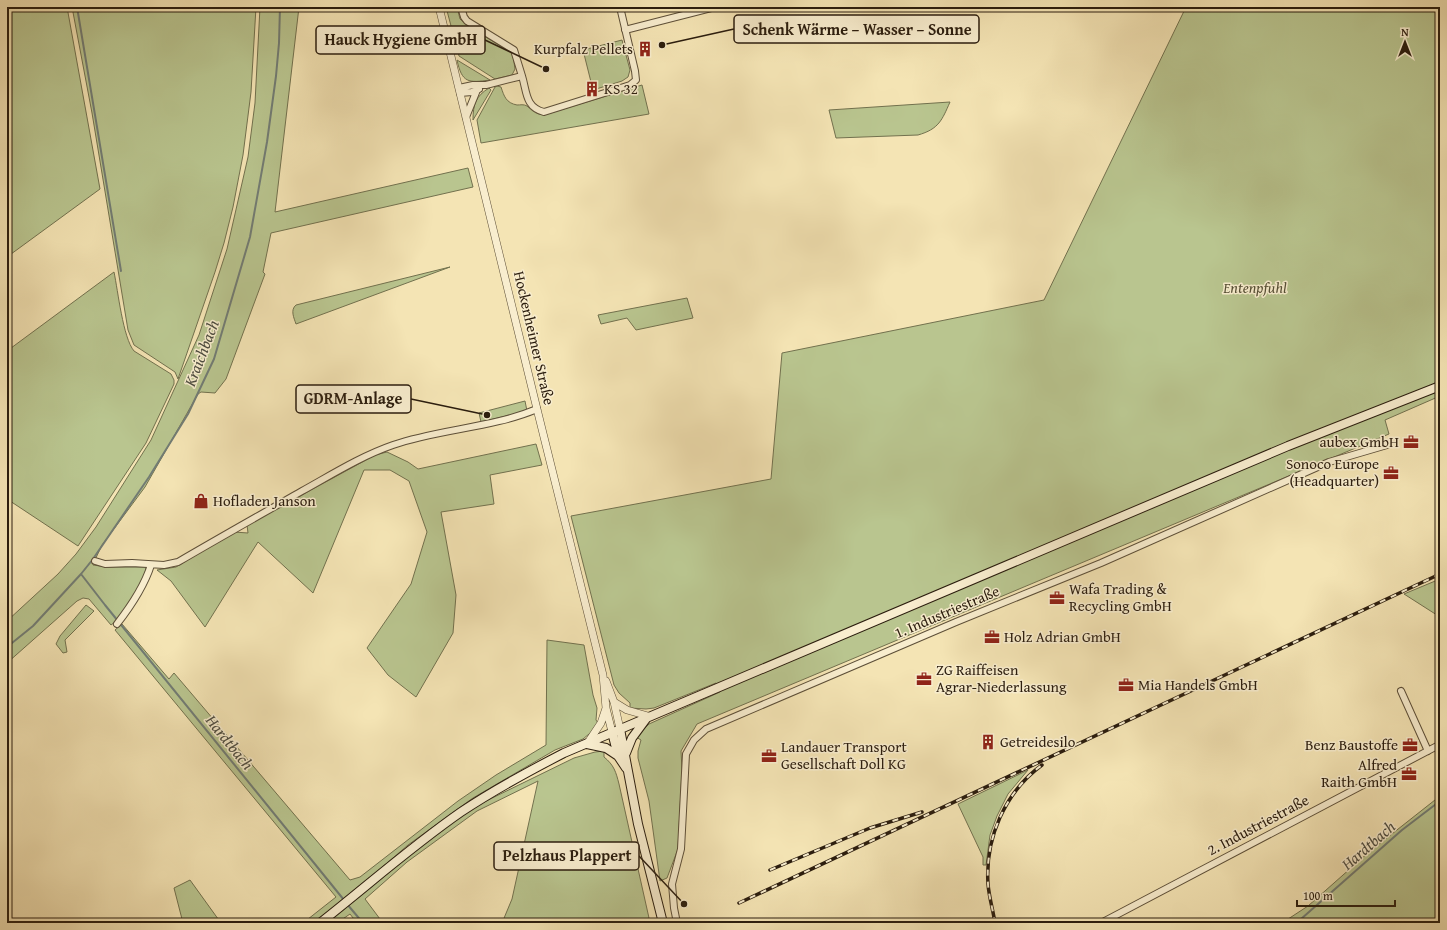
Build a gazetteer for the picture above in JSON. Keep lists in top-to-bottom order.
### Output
{
  "streets": {
    "main road": ["Hockenheimer Straße"],
    "street": ["1. Industriestraße", "2. Industriestraße"]
  },
  "water": ["Kraichbach", "Hardtbach"],
  "parks": ["Entenpfuhl"],
  "places": {
    "other": [
      "Schenk Wärme – Wasser – Sonne",
      "Hauck Hygiene GmbH",
      "GDRM-Anlage",
      "Pelzhaus Plappert"
    ],
    "building": ["Kurpfalz Pellets", "KS 32", "Getreidesilo"],
    "office": [
      "aubex GmbH",
      "Sonoco Europe (Headquarter)",
      "Wafa Trading & Recycling GmbH",
      "Holz Adrian GmbH",
      "ZG Raiffeisen Agrar-Niederlassung",
      "Mia Handels GmbH",
      "Benz Baustoffe",
      "Landauer Transport Gesellschaft Doll KG",
      "Alfred Raith GmbH"
    ],
    "shop": ["Hofladen Janson"]
  },
  "scale_bar": "100 m",
  "north": "top"
}
